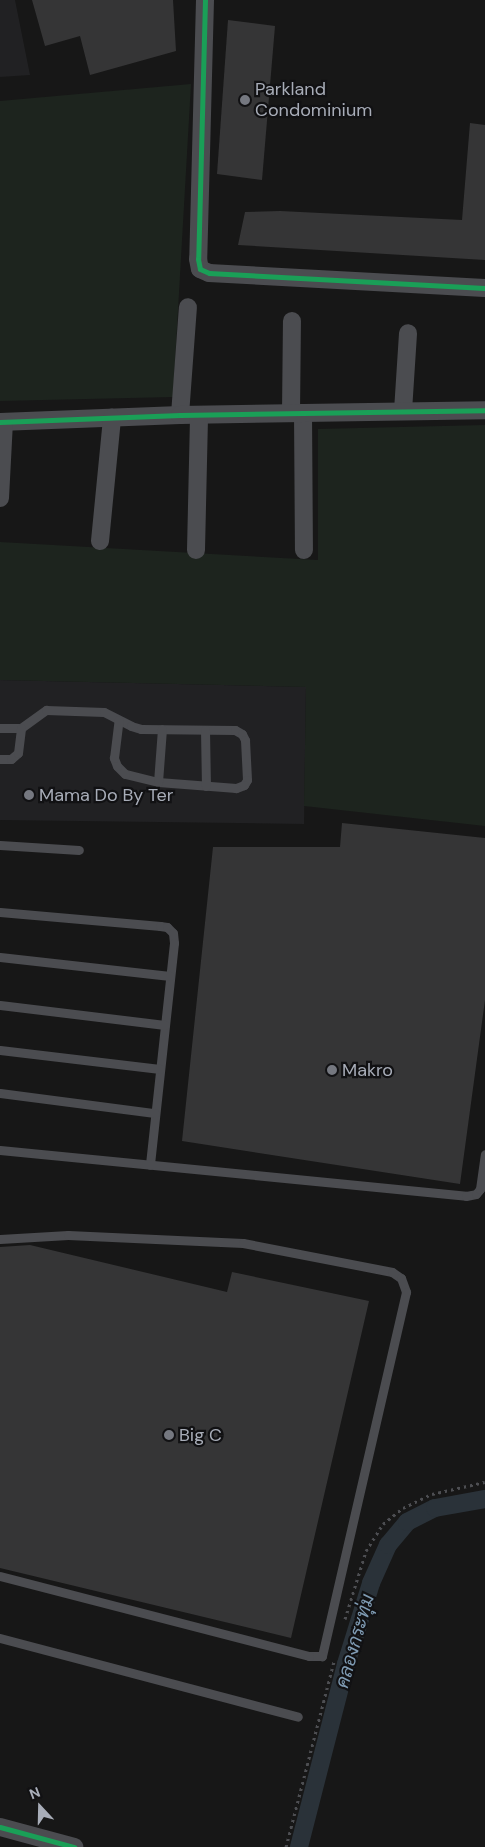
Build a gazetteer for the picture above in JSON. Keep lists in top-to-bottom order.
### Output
{
  "water": ["คลองกระทุ่ม"],
  "places": [
    "Parkland Condominium",
    "Mama Do By Ter",
    "Makro",
    "Big C"
  ],
  "north": "top"
}
